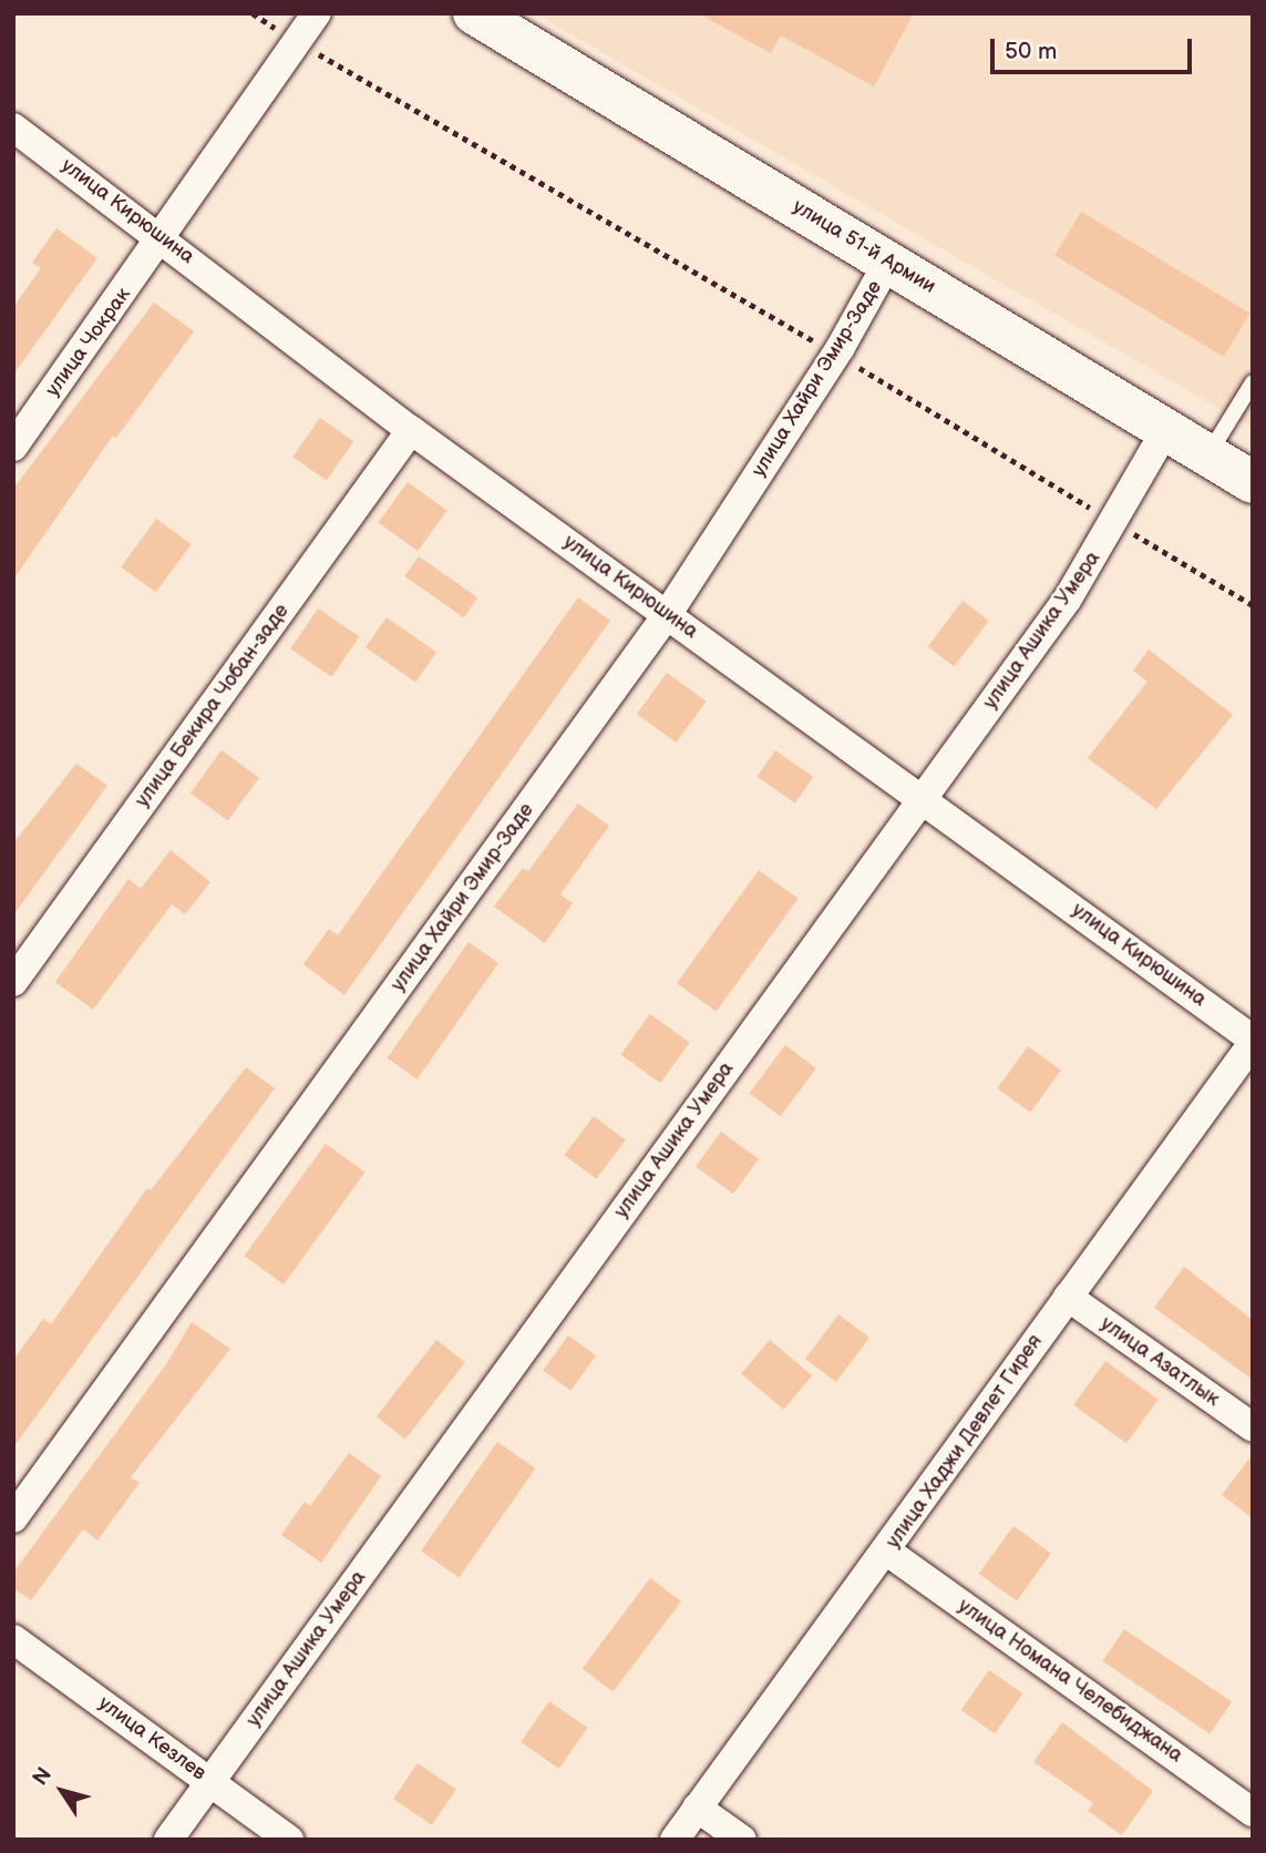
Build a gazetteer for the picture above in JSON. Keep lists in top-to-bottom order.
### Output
{
  "streets": {
    "main road": ["улица 51-й Армии"],
    "street": [
      "улица Кирюшина",
      "улица Чокрак",
      "улица Хайри Эмир-Заде",
      "улица Ашика Умера",
      "улица Бекира Чобан-заде",
      "улица Азатлык",
      "улица Хаджи Девлет Гирея",
      "улица Номана Челебиджана",
      "улица Кезлев"
    ]
  },
  "crossings": [
    ["улица Кирюшина", "улица Чокрак"],
    ["улица Кирюшина", "улица Хайри Эмир-Заде"],
    ["улица Кирюшина", "улица Ашика Умера"],
    ["улица Кирюшина", "улица Бекира Чобан-заде"],
    ["улица Кирюшина", "улица Хаджи Девлет Гирея"],
    ["улица 51-й Армии", "улица Хайри Эмир-Заде"],
    ["улица 51-й Армии", "улица Ашика Умера"],
    ["улица Ашика Умера", "улица Кезлев"],
    ["улица Азатлык", "улица Хаджи Девлет Гирея"],
    ["улица Хаджи Девлет Гирея", "улица Номана Челебиджана"]
  ],
  "scale_bar": "50 m",
  "north": "top left"
}
